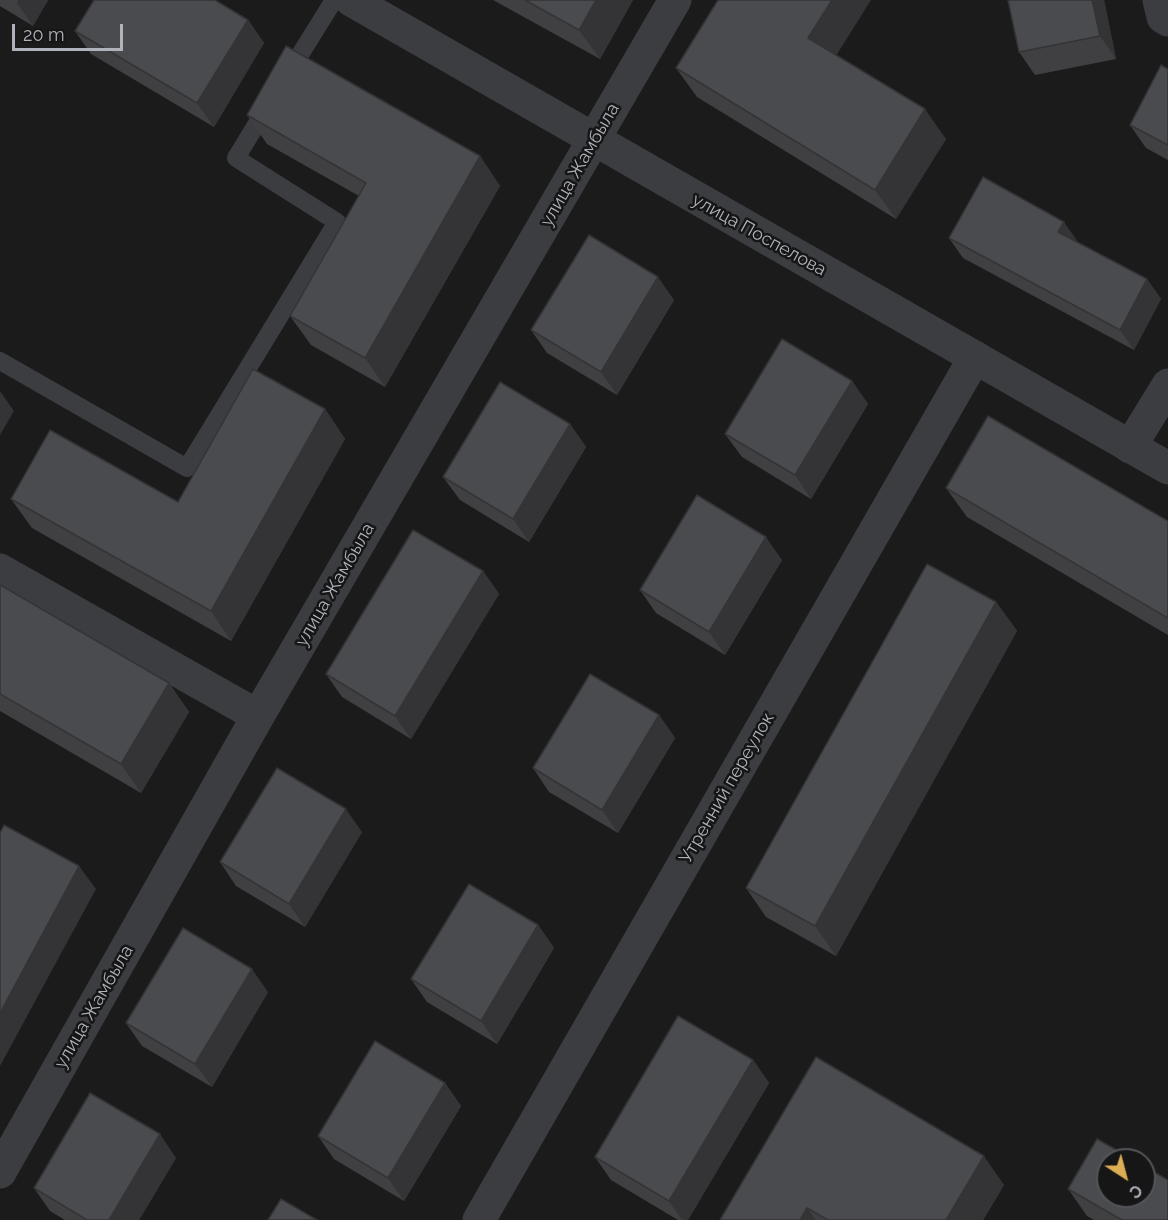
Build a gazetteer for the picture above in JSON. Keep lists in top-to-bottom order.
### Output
{
  "streets": {
    "street": ["улица Жамбыла", "улица Поспелова", "Утренний переулок"]
  },
  "crossings": [
    ["улица Жамбыла", "улица Поспелова"],
    ["улица Поспелова", "Утренний переулок"]
  ],
  "scale_bar": "20 m",
  "north": "bottom right"
}
